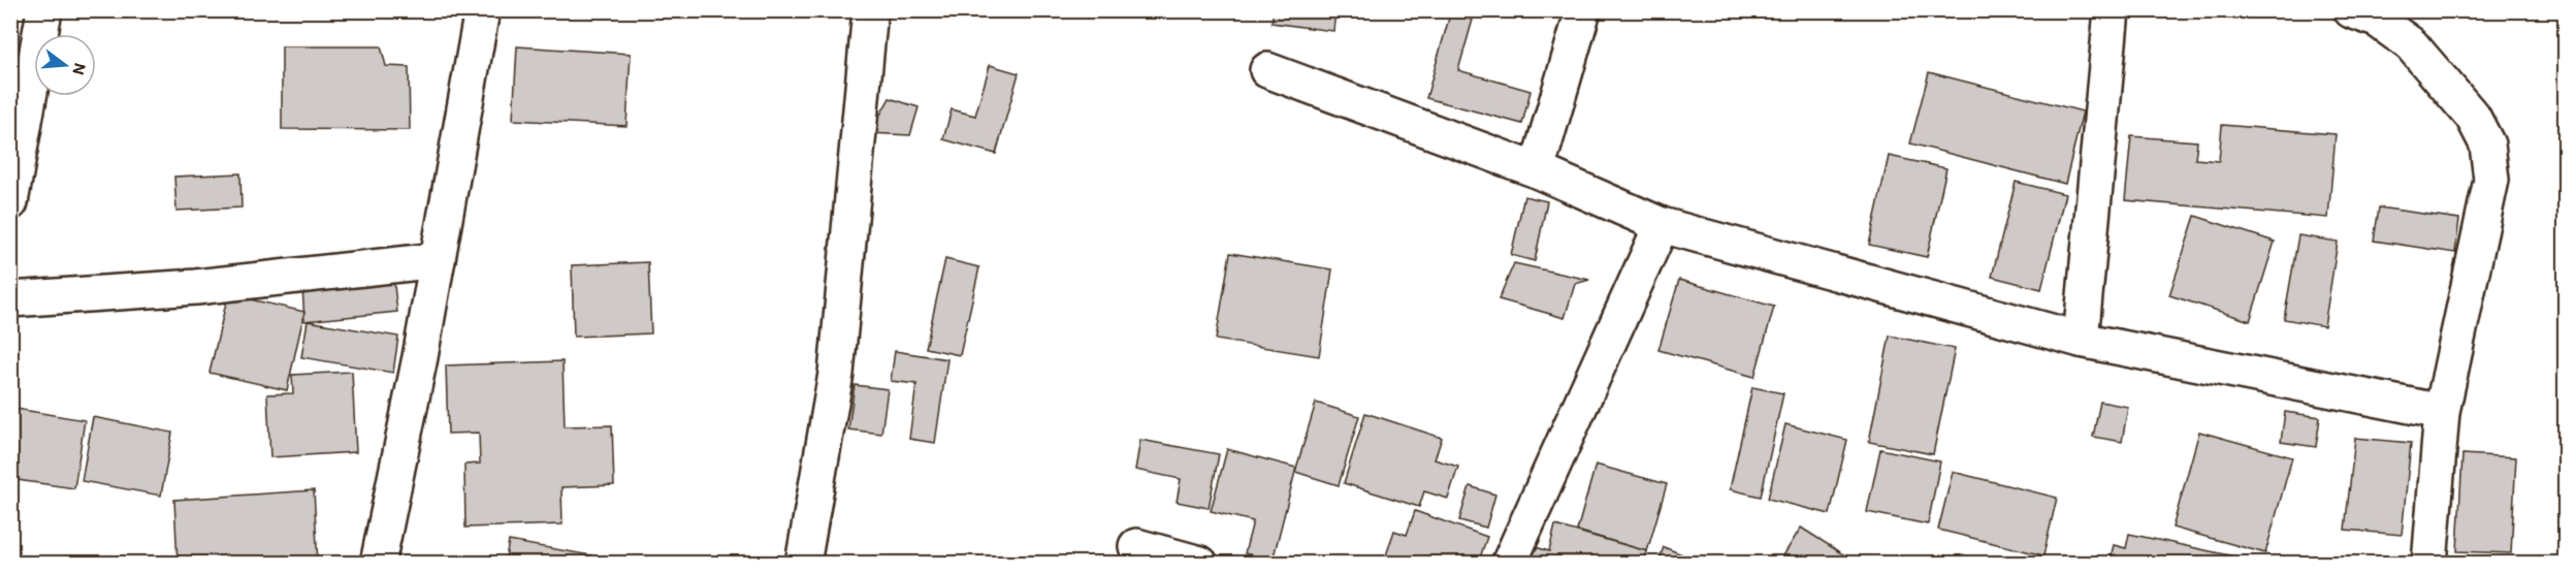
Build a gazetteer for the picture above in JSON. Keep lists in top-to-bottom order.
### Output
{
  "north": "right"
}
